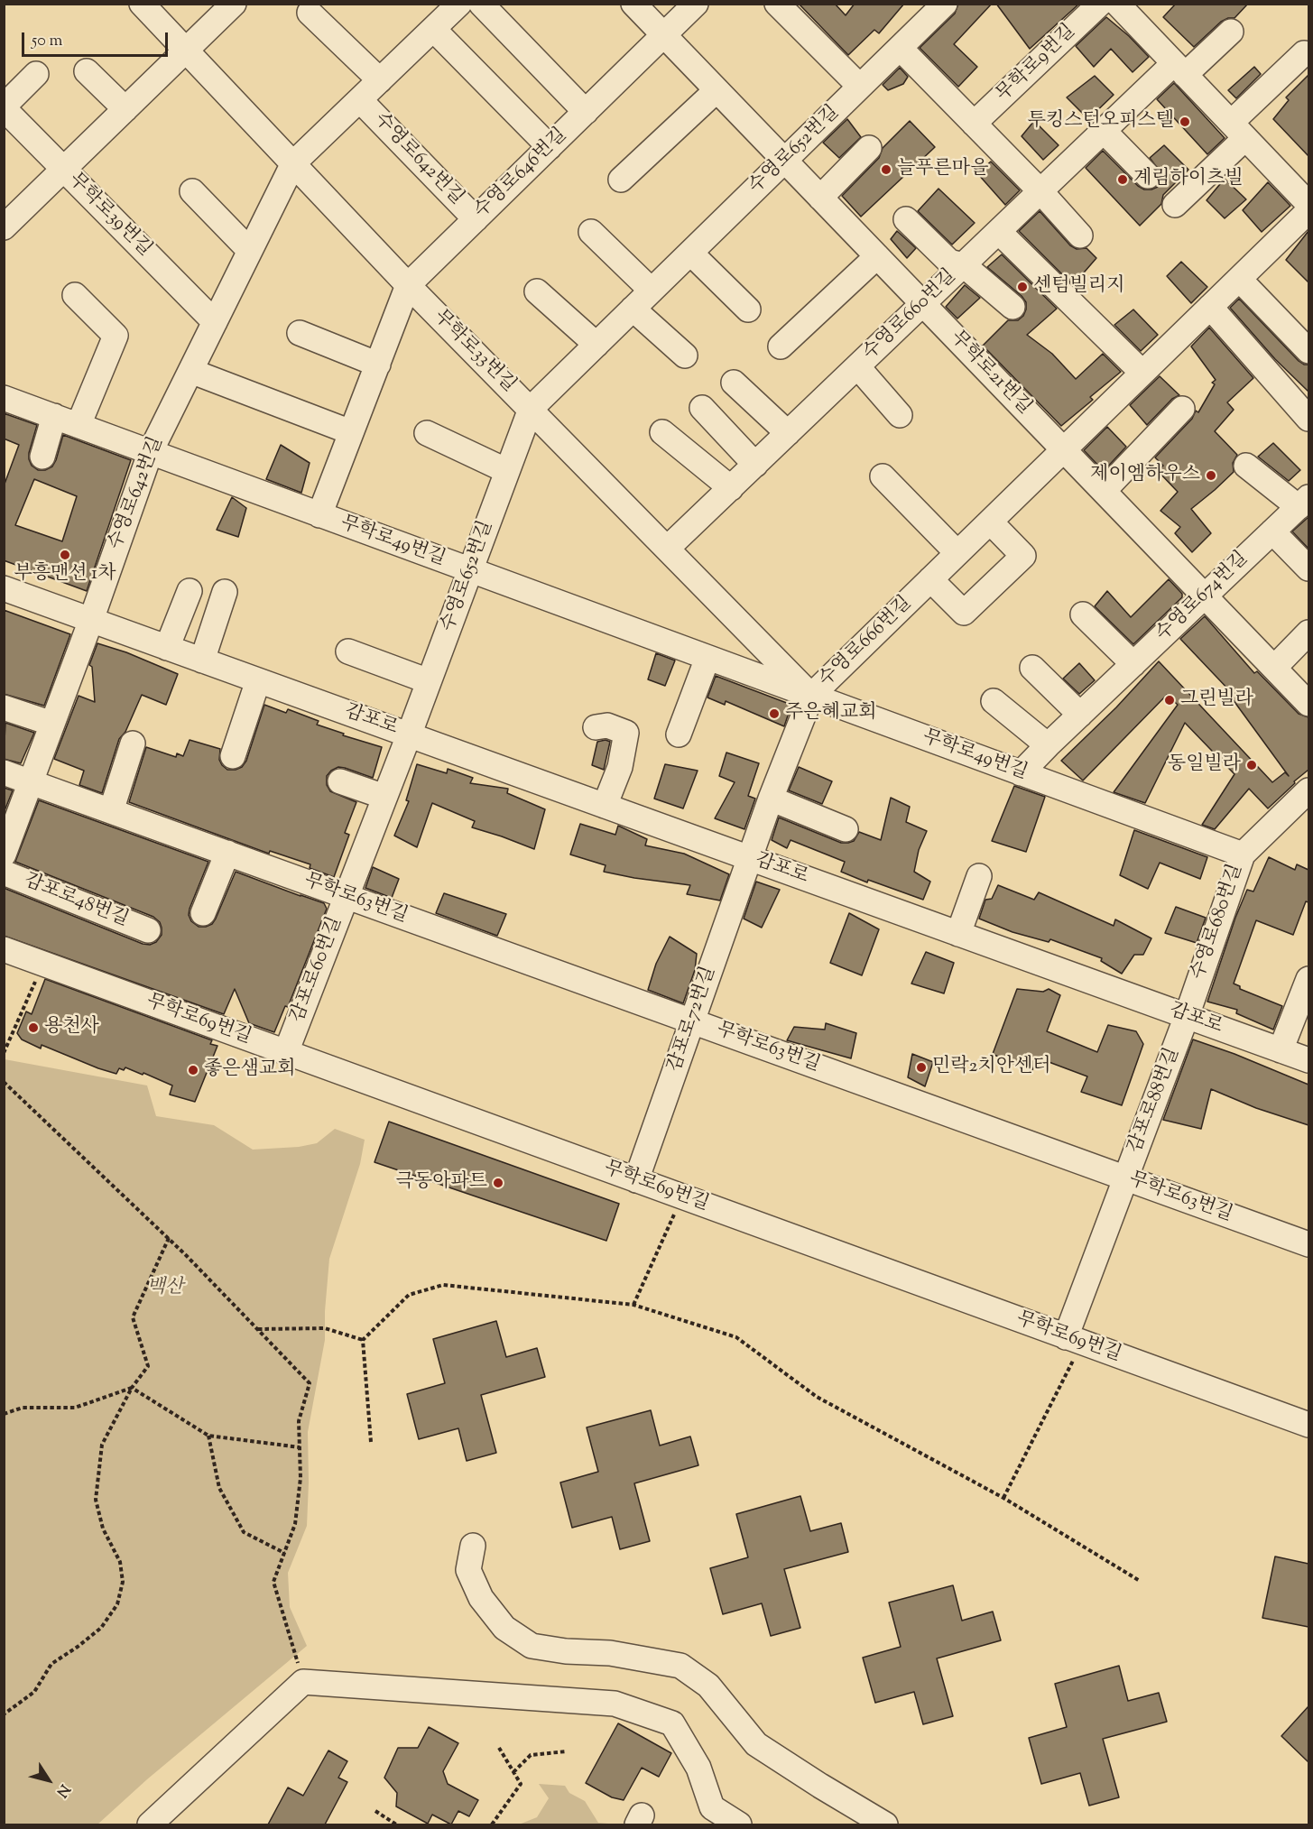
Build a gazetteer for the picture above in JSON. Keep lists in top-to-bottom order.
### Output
{
  "streets": {
    "street": [
      "무학로9번길",
      "수영로652번길",
      "수영로642번길",
      "수영로646번길",
      "무학로39번길",
      "수영로660번길",
      "무학로33번길",
      "무학로21번길",
      "무학로49번길",
      "수영로674번길",
      "수영로666번길",
      "감포로",
      "무학로63번길",
      "감포로48번길",
      "수영로680번길",
      "감포로60번길",
      "감포로72번길",
      "무학로69번길",
      "감포로88번길"
    ]
  },
  "crossings": [
    ["수영로652번길", "무학로33번길"],
    ["수영로652번길", "무학로21번길"],
    ["수영로652번길", "무학로49번길"],
    ["수영로652번길", "감포로"],
    ["수영로652번길", "감포로60번길"],
    ["수영로642번길", "수영로646번길"],
    ["수영로642번길", "무학로39번길"],
    ["수영로642번길", "무학로33번길"],
    ["수영로642번길", "무학로49번길"],
    ["수영로642번길", "감포로"],
    ["수영로642번길", "무학로63번길"],
    ["수영로646번길", "무학로33번길"],
    ["수영로646번길", "무학로21번길"],
    ["수영로646번길", "무학로49번길"],
    ["수영로660번길", "무학로33번길"],
    ["수영로660번길", "무학로21번길"],
    ["무학로33번길", "무학로49번길"],
    ["무학로33번길", "수영로666번길"],
    ["무학로21번길", "수영로674번길"],
    ["무학로21번길", "수영로666번길"],
    ["무학로49번길", "수영로674번길"],
    ["무학로49번길", "수영로666번길"],
    ["무학로49번길", "수영로680번길"],
    ["수영로666번길", "감포로"],
    ["수영로666번길", "감포로72번길"],
    ["감포로", "수영로680번길"],
    ["감포로", "감포로60번길"],
    ["감포로", "감포로72번길"],
    ["감포로", "감포로88번길"],
    ["무학로63번길", "감포로60번길"],
    ["무학로63번길", "감포로72번길"],
    ["무학로63번길", "감포로88번길"],
    ["수영로680번길", "감포로88번길"],
    ["감포로60번길", "무학로69번길"],
    ["감포로72번길", "무학로69번길"],
    ["무학로69번길", "감포로88번길"]
  ],
  "parks": ["백산"],
  "places": [
    "투킹스턴오피스텔",
    "늘푸른마을",
    "계림하이츠빌",
    "센텀빌리지",
    "제이엠하우스",
    "부흥맨션 1차",
    "그린빌라",
    "주은혜교회",
    "동일빌라",
    "용천사",
    "민락2치안센터",
    "좋은샘교회",
    "극동아파트"
  ],
  "scale_bar": "50 m",
  "north": "bottom right"
}
